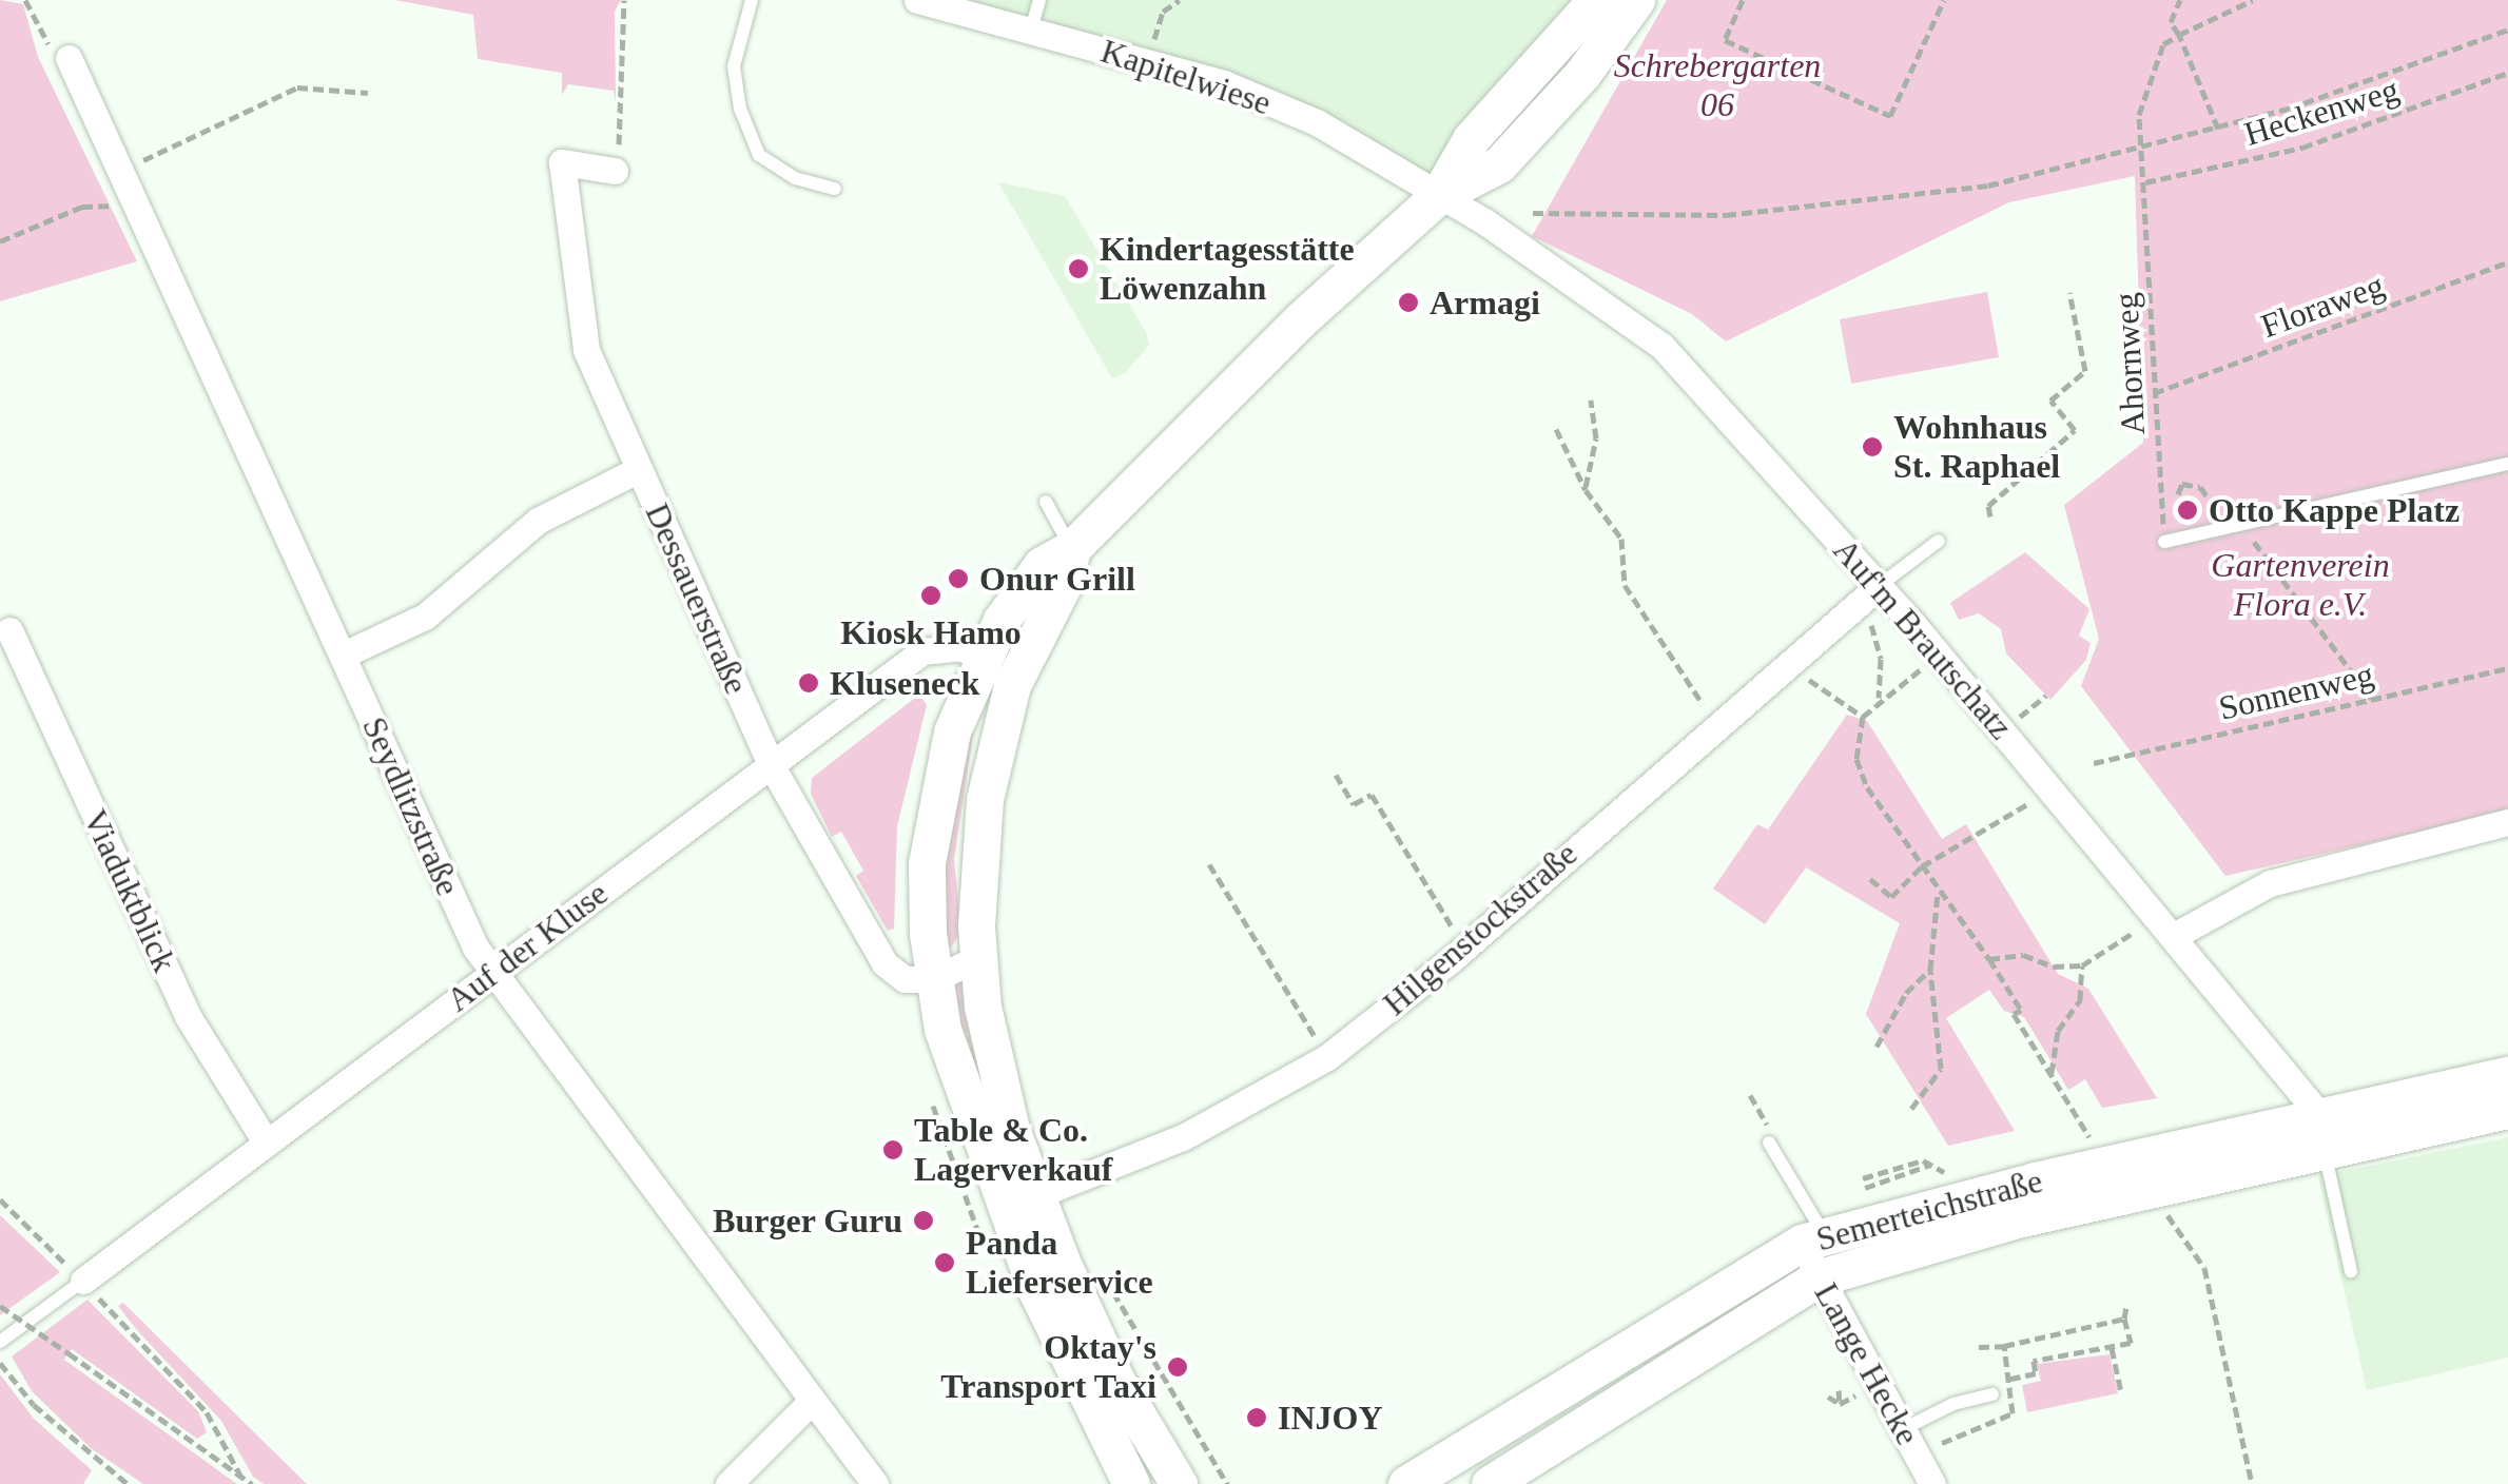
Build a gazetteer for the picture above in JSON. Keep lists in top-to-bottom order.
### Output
{
  "streets": {
    "main road": ["Semerteichstraße"],
    "street": [
      "Kapitelwiese",
      "Dessauerstraße",
      "Auf'm Brautschatz",
      "Seydlitzstraße",
      "Viaduktblick",
      "Hilgenstockstraße",
      "Auf der Kluse",
      "Lange Hecke"
    ],
    "path": [
      "Heckenweg",
      "Floraweg",
      "Ahornweg",
      "Sonnenweg"
    ]
  },
  "crossings": [
    ["Kapitelwiese", "Auf'm Brautschatz"],
    ["Heckenweg", "Ahornweg"],
    ["Floraweg", "Ahornweg"],
    ["Dessauerstraße", "Auf der Kluse"],
    ["Auf'm Brautschatz", "Hilgenstockstraße"],
    ["Auf'm Brautschatz", "Semerteichstraße"],
    ["Seydlitzstraße", "Auf der Kluse"],
    ["Viaduktblick", "Auf der Kluse"],
    ["Semerteichstraße", "Lange Hecke"]
  ],
  "parks": ["Schrebergarten 06", "Gartenverein Flora e.V."],
  "places": [
    "Kindertagesstätte Löwenzahn",
    "Armagi",
    "Wohnhaus St. Raphael",
    "Otto Kappe Platz",
    "Onur Grill",
    "Kiosk Hamo",
    "Kluseneck",
    "Table & Co. Lagerverkauf",
    "Burger Guru",
    "Panda Lieferservice",
    "Oktay's Transport Taxi",
    "INJOY"
  ]
}
